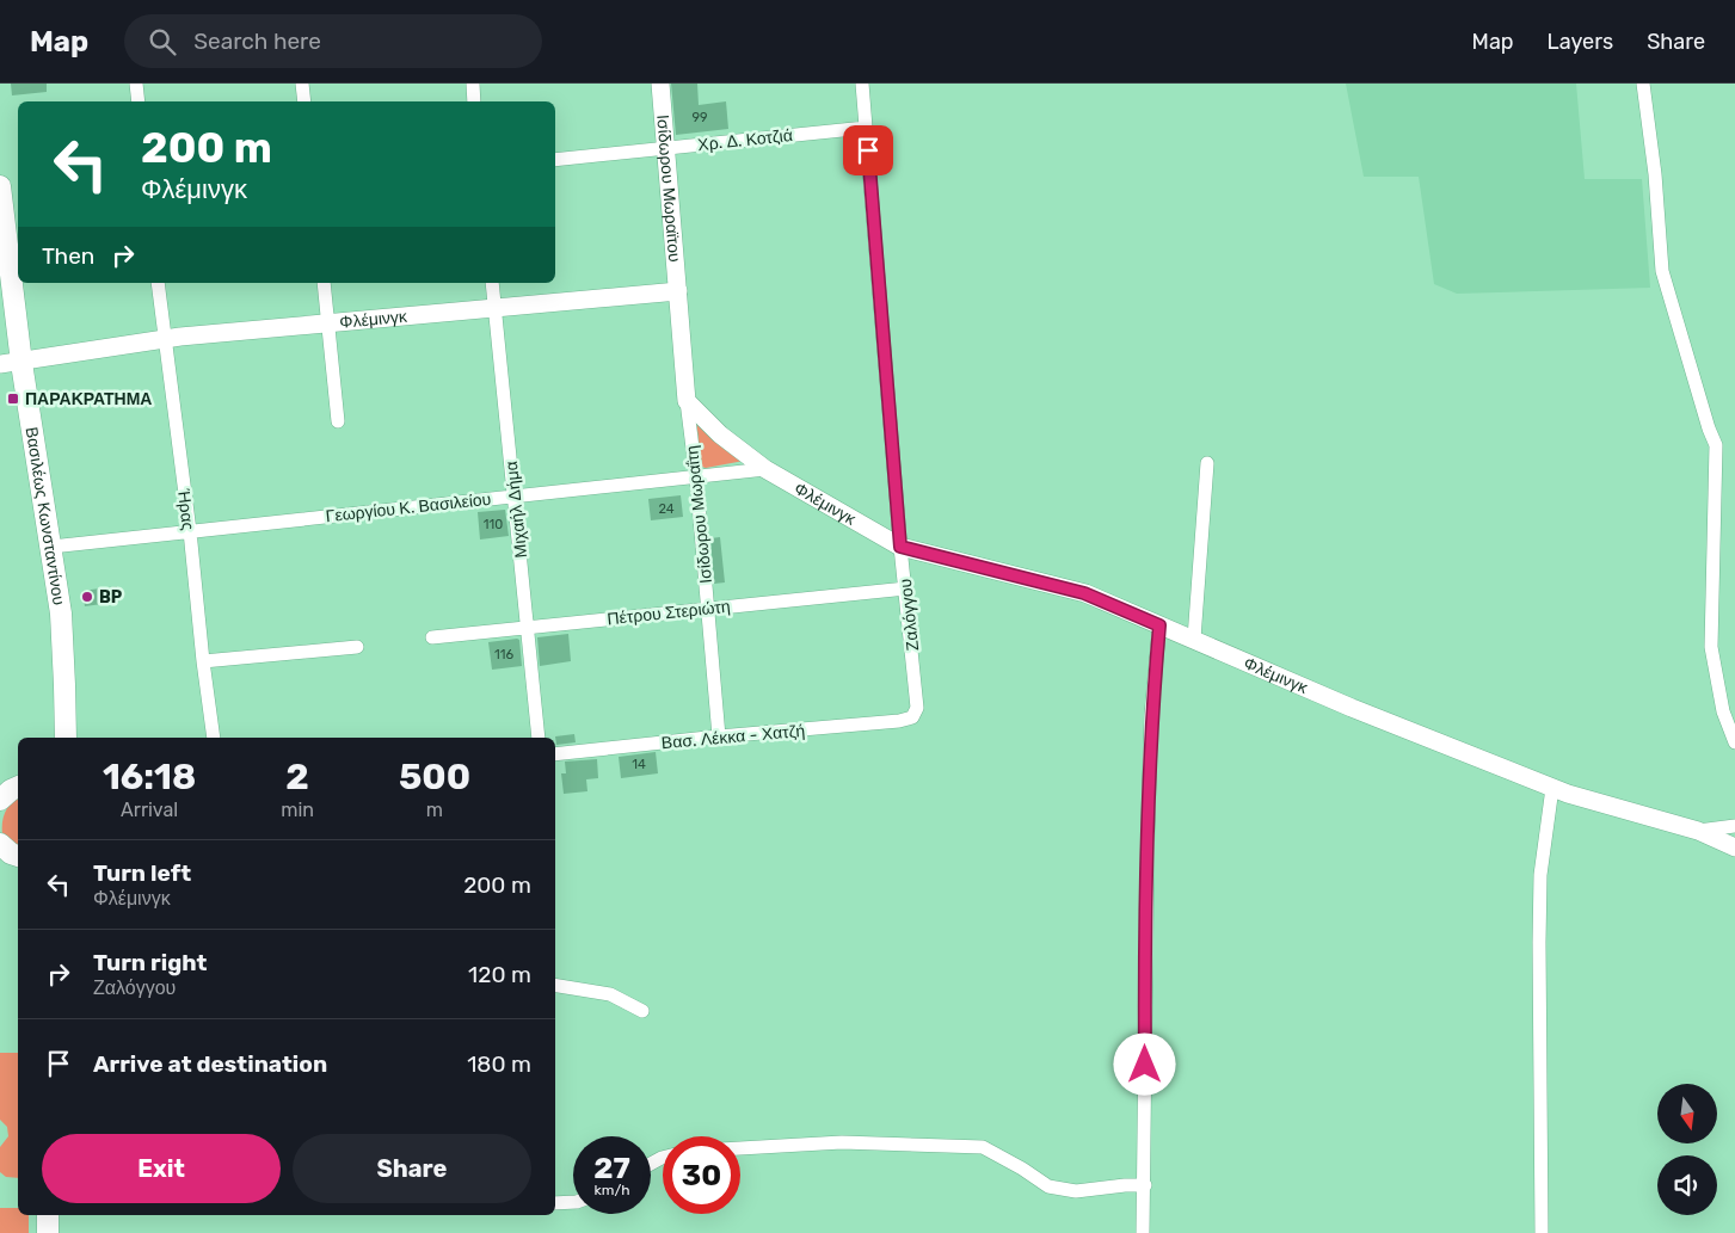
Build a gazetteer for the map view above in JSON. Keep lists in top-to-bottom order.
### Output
{
  "streets": {
    "main road": ["Βασιλέως Κωνσταντίνου"],
    "street": [
      "Χρ. Δ. Κοτζιά",
      "Ισίδωρου Μωραϊτου",
      "Φλέμινγκ",
      "Γεωργίου Κ. Βασιλείου",
      "Ήρας",
      "Μιχαήλ Δήμα",
      "Ισίδωρου Μωραΐτη",
      "Πέτρου Στεριώτη",
      "Ζαλόγγου",
      "Βασ. Λέκκα - Χατζή"
    ]
  },
  "crossings": [
    ["Χρ. Δ. Κοτζιά", "Ισίδωρου Μωραϊτου"],
    ["Χρ. Δ. Κοτζιά", "Ζαλόγγου"],
    ["Ισίδωρου Μωραϊτου", "Φλέμινγκ"],
    ["Φλέμινγκ", "Γεωργίου Κ. Βασιλείου"],
    ["Φλέμινγκ", "Ήρας"],
    ["Φλέμινγκ", "Μιχαήλ Δήμα"],
    ["Φλέμινγκ", "Ισίδωρου Μωραΐτη"],
    ["Φλέμινγκ", "Βασιλέως Κωνσταντίνου"],
    ["Φλέμινγκ", "Ζαλόγγου"],
    ["Γεωργίου Κ. Βασιλείου", "Ήρας"],
    ["Γεωργίου Κ. Βασιλείου", "Μιχαήλ Δήμα"],
    ["Γεωργίου Κ. Βασιλείου", "Ισίδωρου Μωραΐτη"],
    ["Γεωργίου Κ. Βασιλείου", "Βασιλέως Κωνσταντίνου"],
    ["Μιχαήλ Δήμα", "Πέτρου Στεριώτη"],
    ["Ισίδωρου Μωραΐτη", "Πέτρου Στεριώτη"],
    ["Ισίδωρου Μωραΐτη", "Βασ. Λέκκα - Χατζή"],
    ["Πέτρου Στεριώτη", "Ζαλόγγου"],
    ["Ζαλόγγου", "Βασ. Λέκκα - Χατζή"]
  ],
  "places": {
    "transit": ["ΠΑΡΑΚΡΑΤΗΜΑ"],
    "other": ["BP"]
  },
  "house_numbers": [
    "99",
    "24",
    "110",
    "116",
    "14"
  ],
  "north": "bottom",
  "page": {
    "header": "Map",
    "search": "Search here",
    "nav": ["Map", "Layers", "Share"],
    "turn": ["200 m", "Φλέμινγκ"],
    "then": "Then",
    "eta": [
      "16:18",
      "Arrival",
      "2",
      "min",
      "500",
      "m"
    ],
    "list": [
      {
        "name": "Turn left",
        "note": "Φλέμινγκ",
        "value": "200 m"
      },
      {
        "name": "Turn right",
        "note": "Ζαλόγγου",
        "value": "120 m"
      },
      {
        "name": "Arrive at destination",
        "value": "180 m"
      }
    ],
    "buttons": ["Exit", "Share"],
    "speed": "27 km/h",
    "limit": "30"
  }
}
